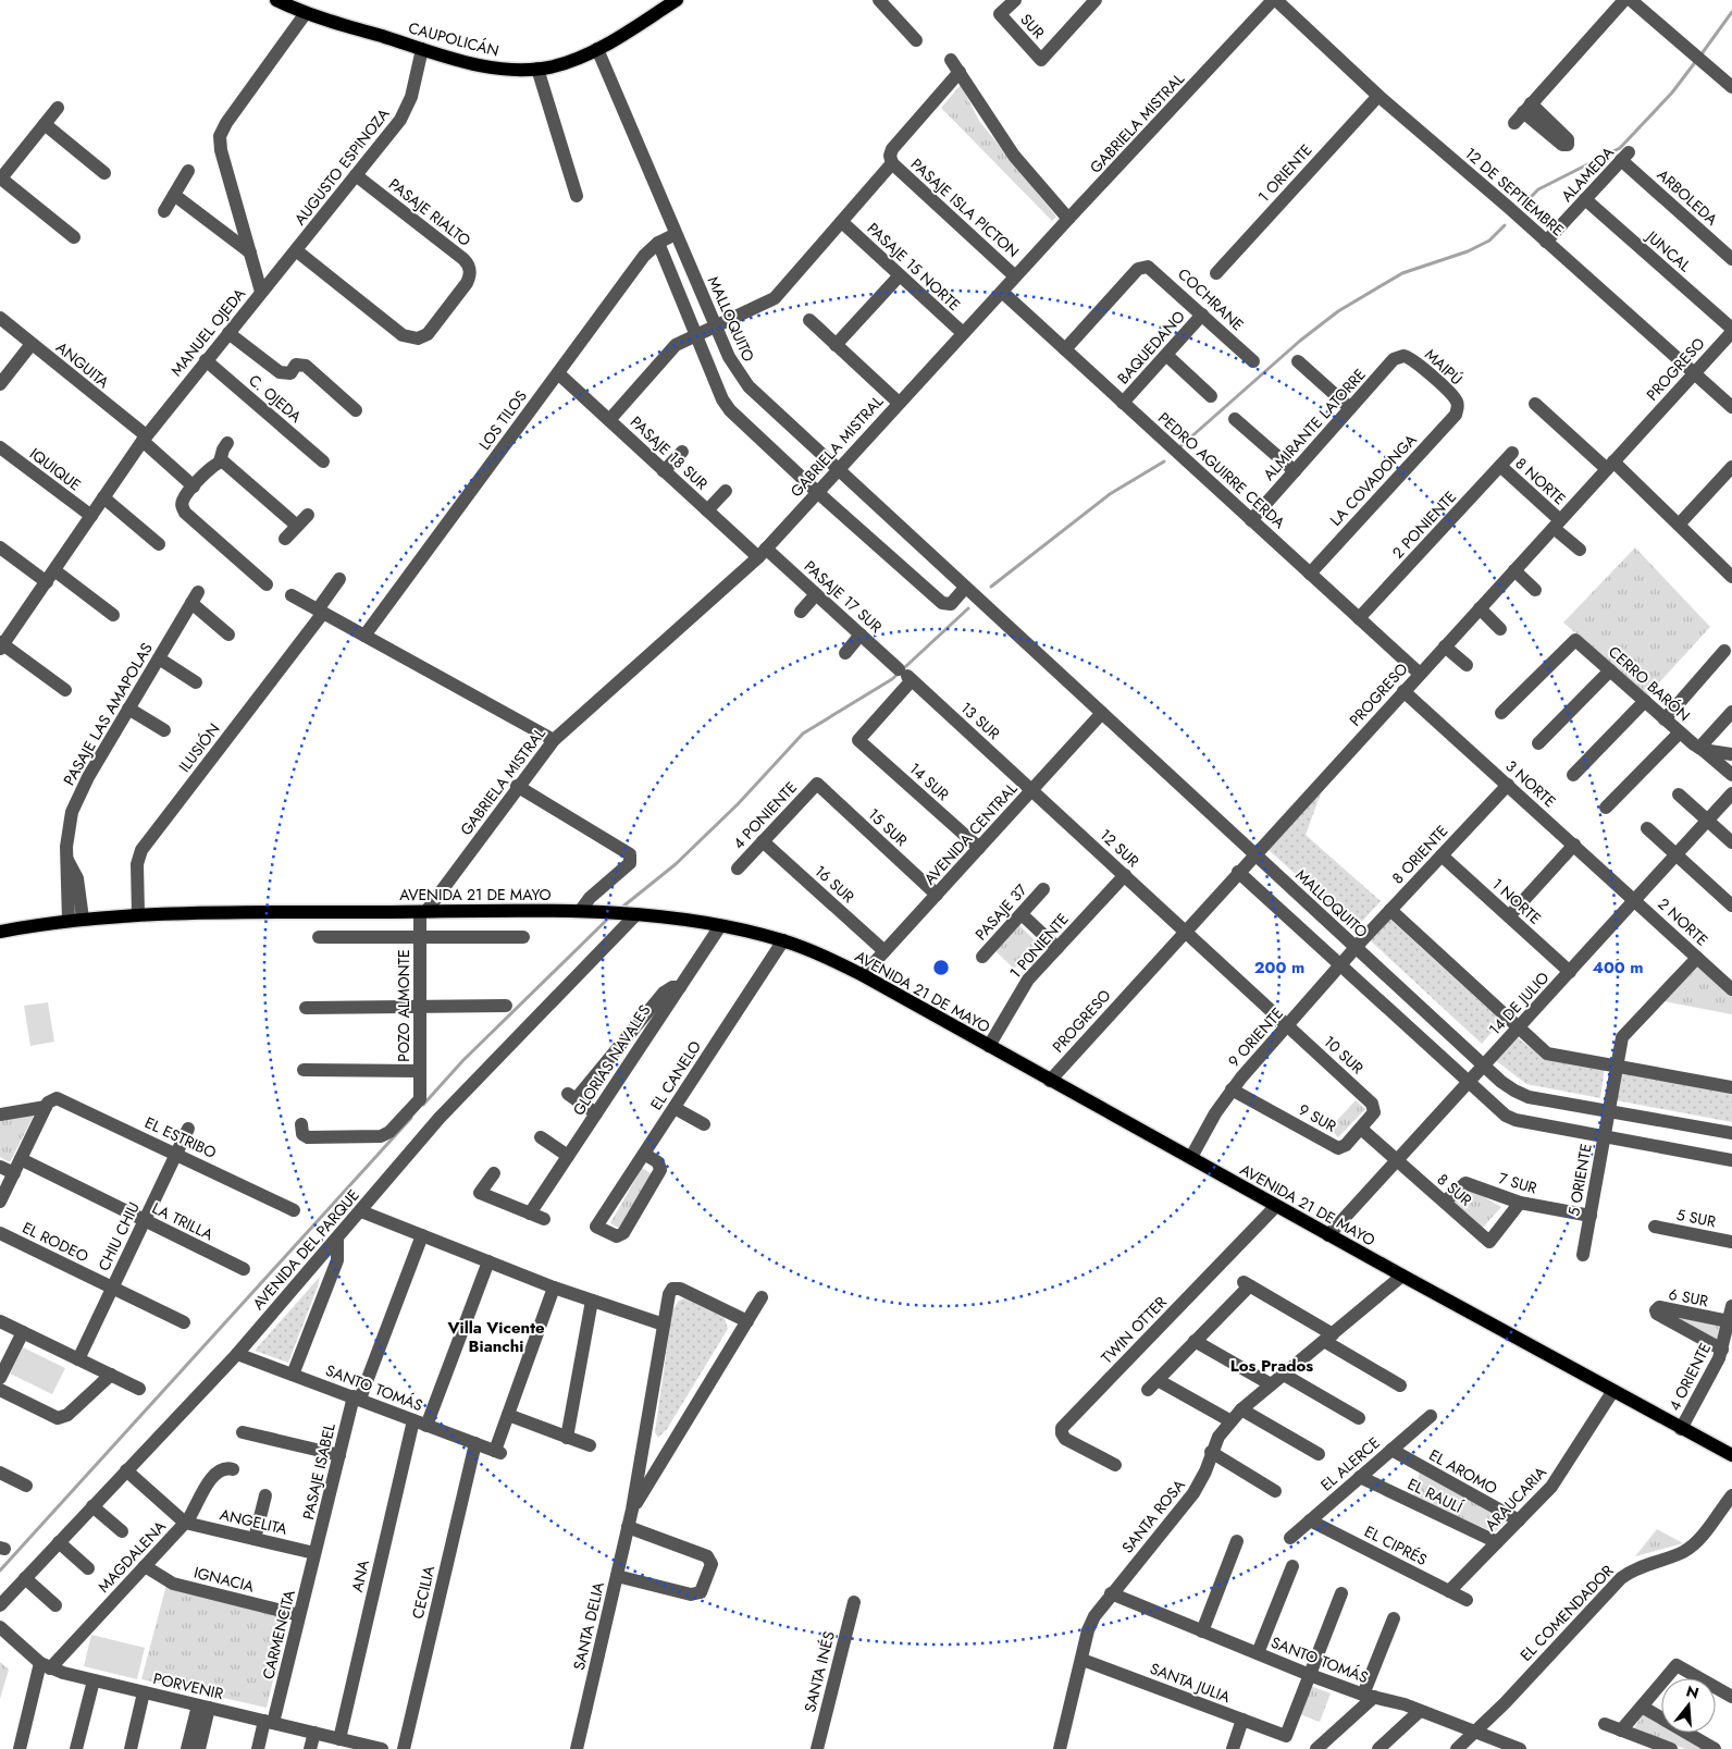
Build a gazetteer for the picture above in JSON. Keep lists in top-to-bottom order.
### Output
{
  "streets": {
    "main road": ["CAUPOLICÁN", "AVENIDA 21 DE MAYO"],
    "street": [
      "SUR",
      "GABRIELA MISTRAL",
      "AUGUSTO ESPINOZA",
      "1 ORIENTE",
      "ALAMEDA",
      "12 DE SEPTIEMBRE",
      "ARBOLEDA",
      "PASAJE ISLA PICTON",
      "PASAJE RIALTO",
      "JUNCAL",
      "PASAJE 15 NORTE",
      "COCHRANE",
      "MALLOQUITO",
      "MANUEL OJEDA",
      "BAQUEDANO",
      "ANGUITA",
      "MAIPÚ",
      "PROGRESO",
      "C. OJEDA",
      "LOS TILOS",
      "ALMIRANTE LATORRE",
      "PASAJE 18 SUR",
      "IQUIQUE",
      "PEDRO AGUIRRE CERDA",
      "LA COVADONGA",
      "8 NORTE",
      "2 PONIENTE",
      "PASAJE 17 SUR",
      "CERRO BARÓN",
      "PASAJE LAS AMAPOLAS",
      "13 SUR",
      "ILUSIÓN",
      "14 SUR",
      "3 NORTE",
      "4 PONIENTE",
      "15 SUR",
      "AVENIDA CENTRAL",
      "12 SUR",
      "8 ORIENTE",
      "16 SUR",
      "1 NORTE",
      "PASAJE 37",
      "2 NORTE",
      "1 P0NIENTE",
      "14 DE JULIO",
      "POZO ALMONTE",
      "9 ORIENTE",
      "10 SUR",
      "GLORIAS NAVALES",
      "EL CANELO",
      "9 SUR",
      "EL ESTRIBO",
      "5 ORIENTE",
      "7 SUR",
      "8 SUR",
      "5 SUR",
      "LA TRILLA",
      "CHIU CHIU",
      "EL RODEO",
      "AVENIDA DEL PARQUE",
      "6 SUR",
      "TWIN OTTER",
      "4 ORIENTE",
      "SANTO TOMÁS",
      "EL ALERCE",
      "PASAJE ISABEL",
      "EL AROMO",
      "EL RAULÍ",
      "ARAUCARIA",
      "SANTA ROSA",
      "ANGELITA",
      "EL CIPRÉS",
      "MAGDALENA",
      "ANA",
      "IGNACIA",
      "CECILIA",
      "EL COMENDADOR",
      "SANTA DELIA",
      "CARMENCITA",
      "SANTA INÉS",
      "SANTA JULIA",
      "PORVENIR"
    ]
  },
  "crossings": [
    ["CAUPOLICÁN", "AUGUSTO ESPINOZA"],
    ["CAUPOLICÁN", "MALLOQUITO"],
    ["CAUPOLICÁN", "MANUEL OJEDA"],
    ["GABRIELA MISTRAL", "12 DE SEPTIEMBRE"],
    ["GABRIELA MISTRAL", "PASAJE ISLA PICTON"],
    ["GABRIELA MISTRAL", "PASAJE 15 NORTE"],
    ["GABRIELA MISTRAL", "MALLOQUITO"],
    ["GABRIELA MISTRAL", "PASAJE 18 SUR"],
    ["GABRIELA MISTRAL", "PEDRO AGUIRRE CERDA"],
    ["GABRIELA MISTRAL", "PASAJE 17 SUR"],
    ["GABRIELA MISTRAL", "AVENIDA 21 DE MAYO"],
    ["GABRIELA MISTRAL", "POZO ALMONTE"],
    ["AUGUSTO ESPINOZA", "PASAJE RIALTO"],
    ["AUGUSTO ESPINOZA", "MANUEL OJEDA"],
    ["1 ORIENTE", "12 DE SEPTIEMBRE"],
    ["ALAMEDA", "12 DE SEPTIEMBRE"],
    ["ALAMEDA", "ARBOLEDA"],
    ["ALAMEDA", "JUNCAL"],
    ["12 DE SEPTIEMBRE", "PROGRESO"],
    ["JUNCAL", "PROGRESO"],
    ["COCHRANE", "BAQUEDANO"],
    ["COCHRANE", "PEDRO AGUIRRE CERDA"],
    ["MALLOQUITO", "PROGRESO"],
    ["MALLOQUITO", "LOS TILOS"],
    ["MALLOQUITO", "AVENIDA CENTRAL"],
    ["MALLOQUITO", "8 ORIENTE"],
    ["MALLOQUITO", "14 DE JULIO"],
    ["MALLOQUITO", "9 ORIENTE"],
    ["MALLOQUITO", "5 ORIENTE"],
    ["MANUEL OJEDA", "ANGUITA"],
    ["MANUEL OJEDA", "C. OJEDA"],
    ["MANUEL OJEDA", "IQUIQUE"],
    ["BAQUEDANO", "PEDRO AGUIRRE CERDA"],
    ["MAIPÚ", "ALMIRANTE LATORRE"],
    ["MAIPÚ", "LA COVADONGA"],
    ["PROGRESO", "PEDRO AGUIRRE CERDA"],
    ["PROGRESO", "8 NORTE"],
    ["PROGRESO", "3 NORTE"],
    ["PROGRESO", "12 SUR"],
    ["PROGRESO", "AVENIDA 21 DE MAYO"],
    ["LOS TILOS", "PASAJE 18 SUR"],
    ["ALMIRANTE LATORRE", "PEDRO AGUIRRE CERDA"],
    ["PASAJE 18 SUR", "PASAJE 17 SUR"],
    ["PEDRO AGUIRRE CERDA", "LA COVADONGA"],
    ["PEDRO AGUIRRE CERDA", "2 PONIENTE"],
    ["8 NORTE", "2 PONIENTE"],
    ["PASAJE 17 SUR", "13 SUR"],
    ["PASAJE 17 SUR", "14 SUR"],
    ["PASAJE LAS AMAPOLAS", "AVENIDA 21 DE MAYO"],
    ["13 SUR", "14 SUR"],
    ["13 SUR", "AVENIDA CENTRAL"],
    ["13 SUR", "12 SUR"],
    ["ILUSIÓN", "AVENIDA 21 DE MAYO"],
    ["14 SUR", "AVENIDA CENTRAL"],
    ["3 NORTE", "8 ORIENTE"],
    ["3 NORTE", "2 NORTE"],
    ["3 NORTE", "14 DE JULIO"],
    ["4 PONIENTE", "15 SUR"],
    ["4 PONIENTE", "16 SUR"],
    ["15 SUR", "AVENIDA CENTRAL"],
    ["AVENIDA CENTRAL", "12 SUR"],
    ["AVENIDA CENTRAL", "16 SUR"],
    ["AVENIDA CENTRAL", "AVENIDA 21 DE MAYO"],
    ["12 SUR", "1 P0NIENTE"],
    ["12 SUR", "9 ORIENTE"],
    ["12 SUR", "10 SUR"],
    ["8 ORIENTE", "1 NORTE"],
    ["8 ORIENTE", "9 ORIENTE"],
    ["AVENIDA 21 DE MAYO", "1 P0NIENTE"],
    ["AVENIDA 21 DE MAYO", "14 DE JULIO"],
    ["AVENIDA 21 DE MAYO", "POZO ALMONTE"],
    ["AVENIDA 21 DE MAYO", "9 ORIENTE"],
    ["AVENIDA 21 DE MAYO", "GLORIAS NAVALES"],
    ["AVENIDA 21 DE MAYO", "EL CANELO"],
    ["AVENIDA 21 DE MAYO", "AVENIDA DEL PARQUE"],
    ["AVENIDA 21 DE MAYO", "TWIN OTTER"],
    ["AVENIDA 21 DE MAYO", "4 ORIENTE"],
    ["AVENIDA 21 DE MAYO", "ARAUCARIA"],
    ["AVENIDA 21 DE MAYO", "SANTA ROSA"],
    ["1 NORTE", "14 DE JULIO"],
    ["2 NORTE", "14 DE JULIO"],
    ["2 NORTE", "5 ORIENTE"],
    ["14 DE JULIO", "8 SUR"],
    ["9 ORIENTE", "10 SUR"],
    ["9 ORIENTE", "9 SUR"],
    ["10 SUR", "9 SUR"],
    ["9 SUR", "8 SUR"],
    ["EL ESTRIBO", "CHIU CHIU"],
    ["5 ORIENTE", "7 SUR"],
    ["7 SUR", "8 SUR"],
    ["LA TRILLA", "CHIU CHIU"],
    ["CHIU CHIU", "EL RODEO"],
    ["AVENIDA DEL PARQUE", "SANTO TOMÁS"],
    ["6 SUR", "4 ORIENTE"],
    ["SANTO TOMÁS", "PASAJE ISABEL"],
    ["SANTO TOMÁS", "SANTA ROSA"],
    ["SANTO TOMÁS", "ANA"],
    ["SANTO TOMÁS", "CECILIA"],
    ["SANTO TOMÁS", "EL COMENDADOR"],
    ["SANTO TOMÁS", "SANTA JULIA"],
    ["EL ALERCE", "EL AROMO"],
    ["EL ALERCE", "EL RAULÍ"],
    ["EL ALERCE", "EL CIPRÉS"],
    ["PASAJE ISABEL", "ANGELITA"],
    ["PASAJE ISABEL", "CARMENCITA"],
    ["EL AROMO", "ARAUCARIA"],
    ["EL RAULÍ", "ARAUCARIA"],
    ["ARAUCARIA", "EL CIPRÉS"],
    ["SANTA ROSA", "SANTA JULIA"],
    ["ANGELITA", "MAGDALENA"],
    ["ANGELITA", "CARMENCITA"],
    ["MAGDALENA", "IGNACIA"],
    ["MAGDALENA", "PORVENIR"],
    ["ANA", "PORVENIR"],
    ["IGNACIA", "CARMENCITA"],
    ["CARMENCITA", "PORVENIR"]
  ],
  "districts": ["Villa Vicente Bianchi", "Los Prados"],
  "north": "top",
  "rings": ["200 m", "400 m"]
}
